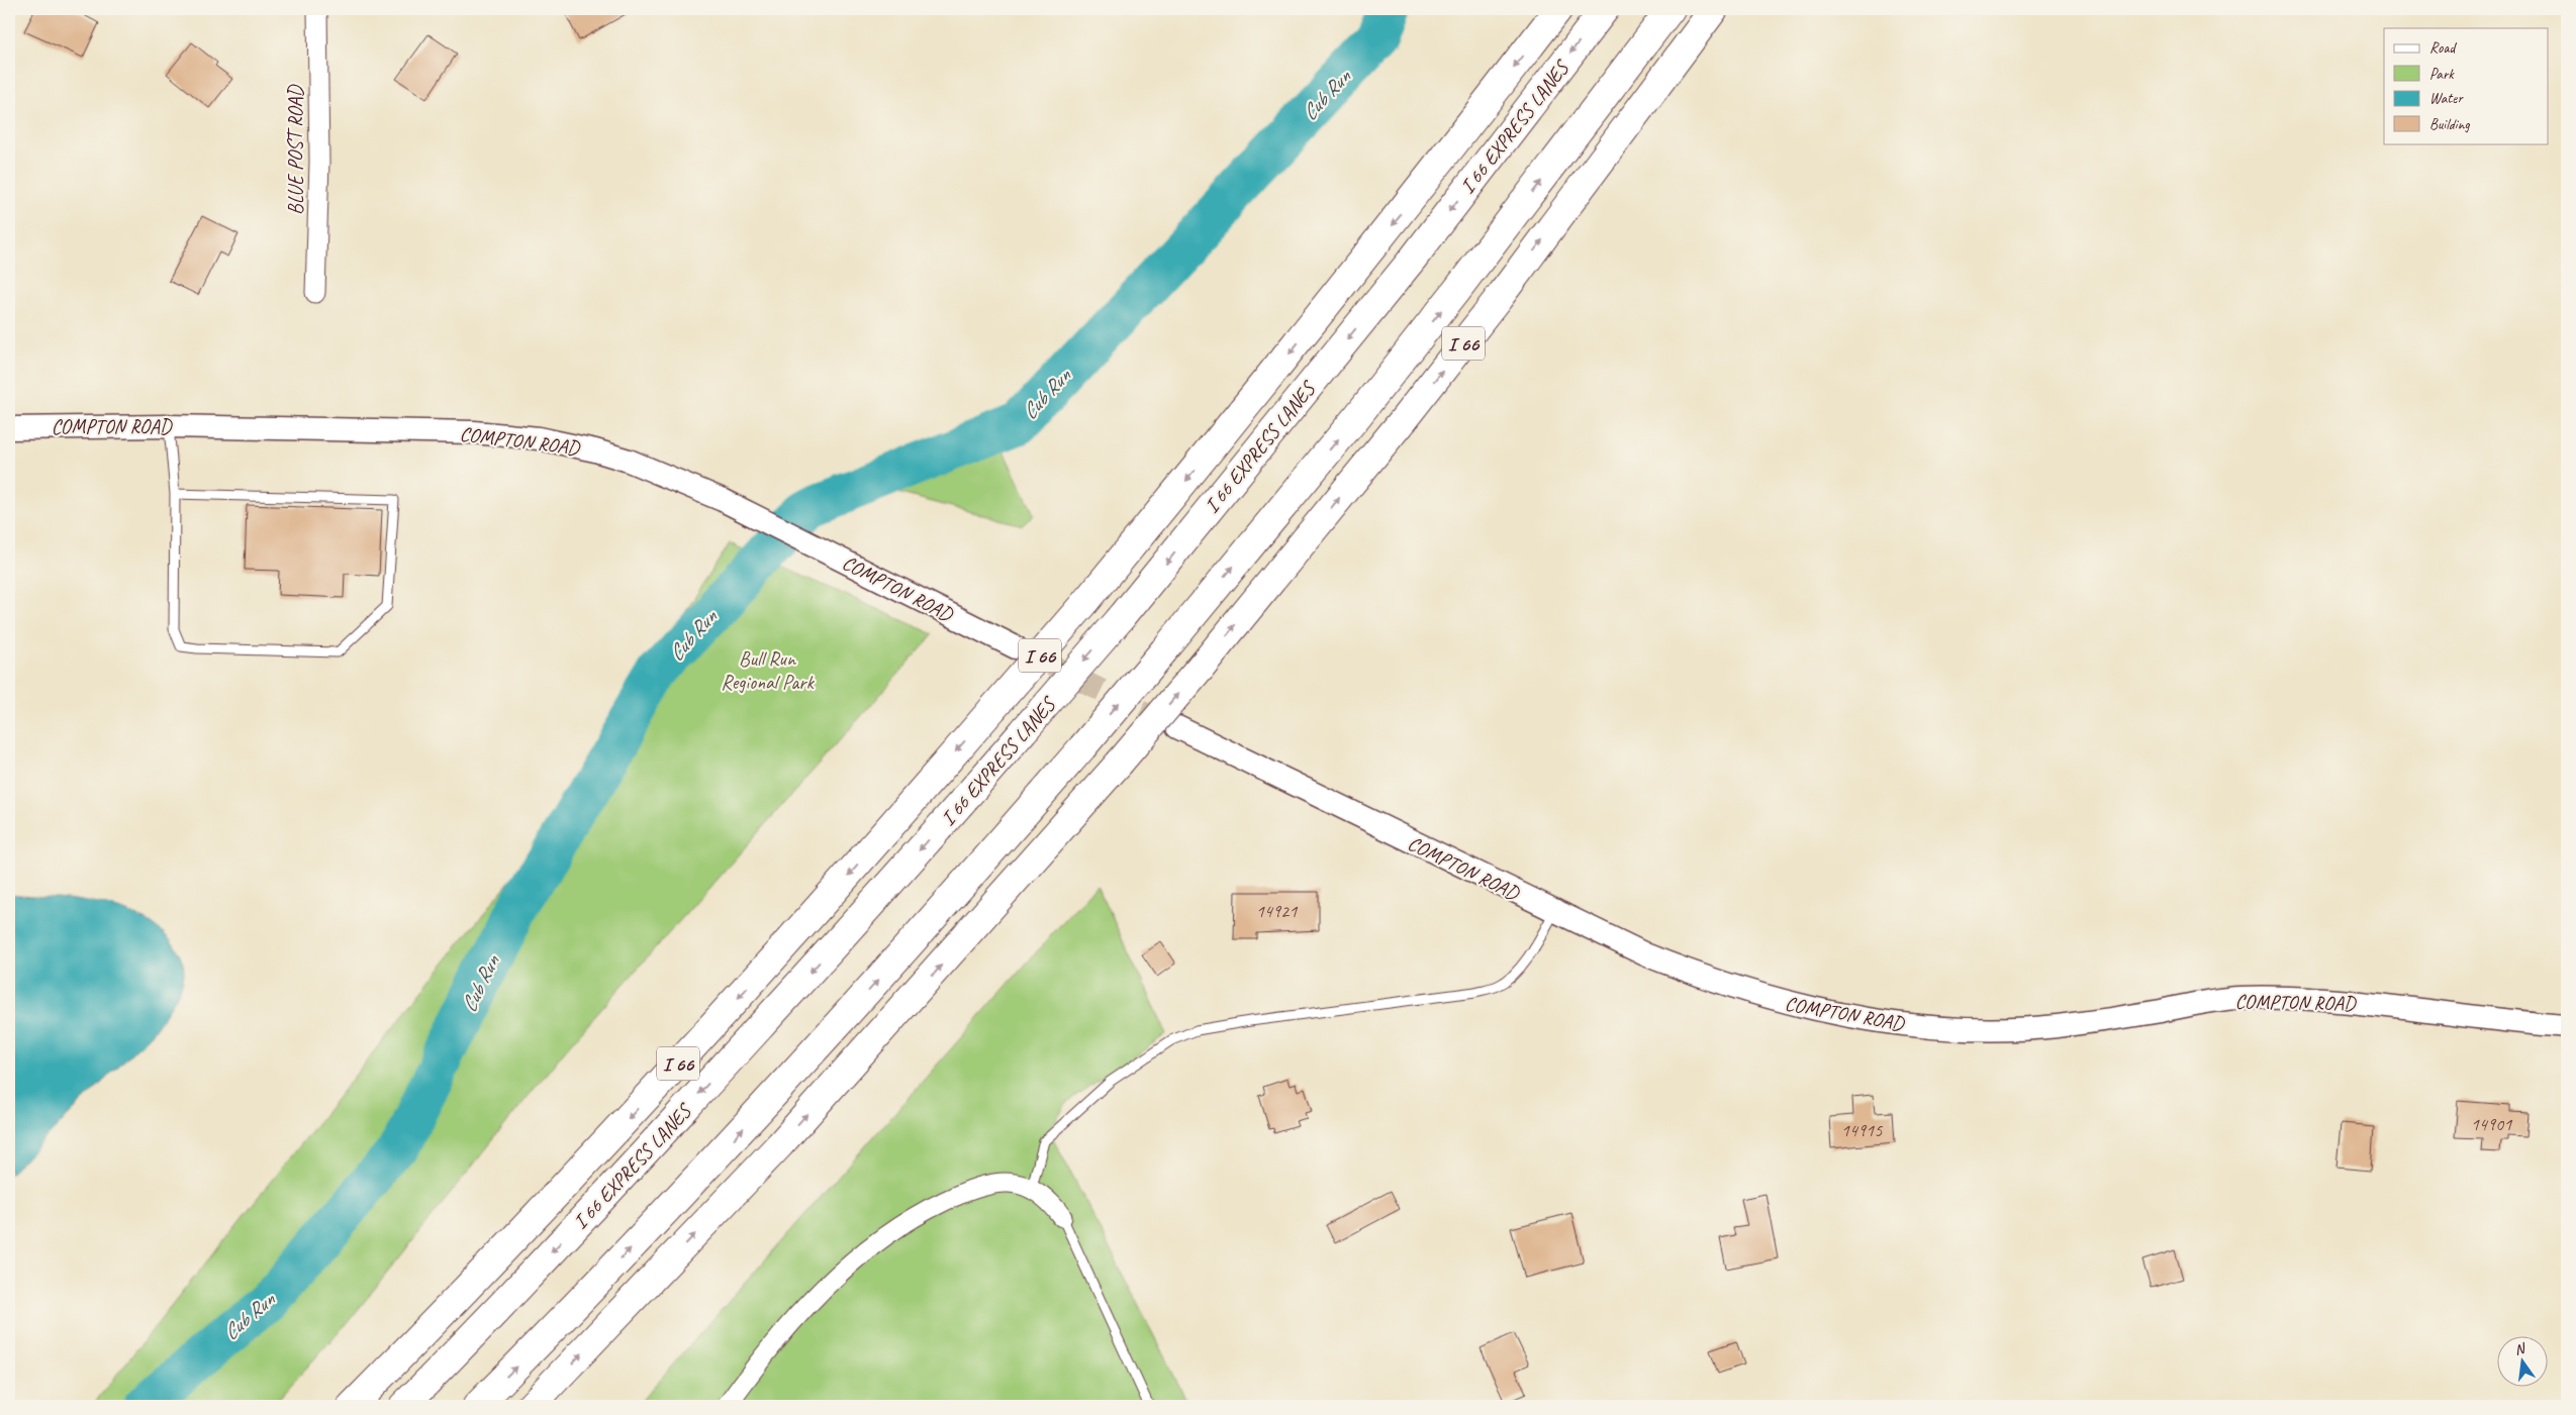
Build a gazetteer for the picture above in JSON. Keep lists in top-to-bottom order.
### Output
{
  "streets": {
    "highway": ["I 66 EXPRESS LANES", "I 66"],
    "street": ["BLUE POST ROAD", "COMPTON ROAD"]
  },
  "water": ["Cub Run"],
  "parks": ["Bull Run Regional Park"],
  "house_numbers": ["14921", "14901", "14915"],
  "legend": [
    "Road",
    "Park",
    "Water",
    "Building"
  ],
  "north": "top"
}
